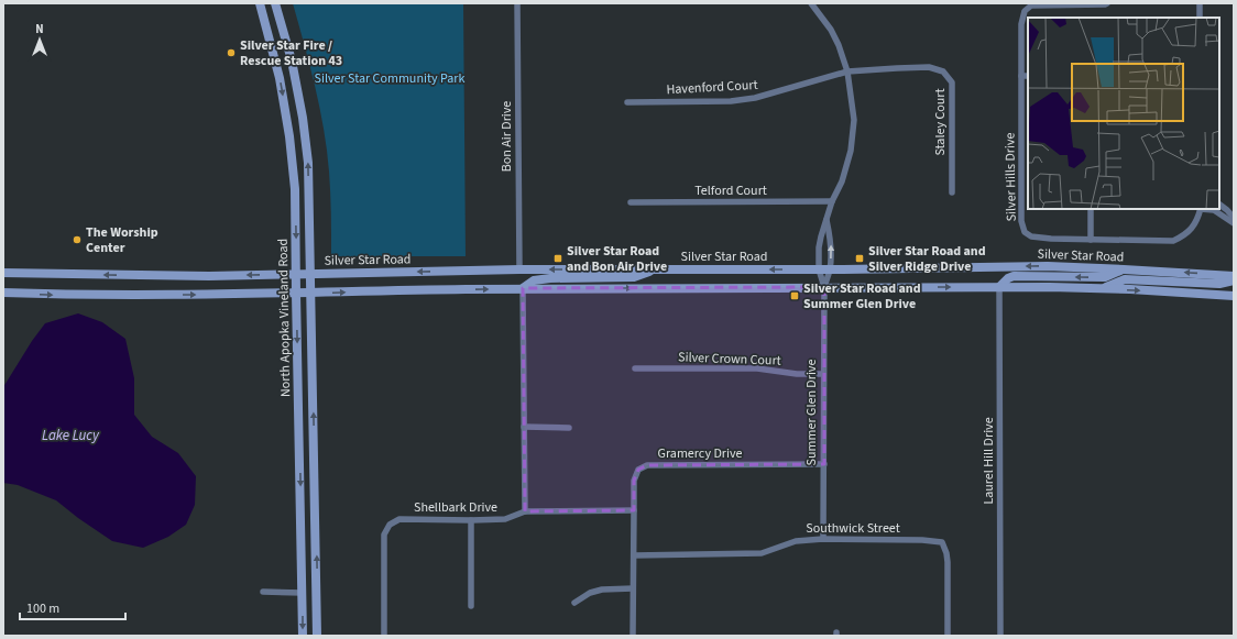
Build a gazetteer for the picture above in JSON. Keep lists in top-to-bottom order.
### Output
{
  "streets": {
    "main road": ["Silver Star Road", "North Apopka Vineland Road"],
    "street": [
      "Havenford Court",
      "Staley Court",
      "Bon Air Drive",
      "Silver Hills Drive",
      "Telford Court",
      "Silver Crown Court",
      "Summer Glen Drive",
      "Gramercy Drive",
      "Laurel Hill Drive",
      "Shellbark Drive",
      "Southwick Street"
    ]
  },
  "crossings": [
    ["Havenford Court", "Staley Court"],
    ["Bon Air Drive", "Silver Star Road"],
    ["Silver Star Road", "North Apopka Vineland Road"],
    ["Silver Crown Court", "Summer Glen Drive"],
    ["Summer Glen Drive", "Gramercy Drive"],
    ["Summer Glen Drive", "Southwick Street"],
    ["Gramercy Drive", "Shellbark Drive"],
    ["Gramercy Drive", "Southwick Street"]
  ],
  "water": ["Lake Lucy"],
  "parks": ["Silver Star Community Park"],
  "places": {
    "other": ["Silver Star Fire / Rescue Station 43", "The Worship Center"],
    "transit": ["Silver Star Road and Bon Air Drive", "Silver Star Road and Silver Ridge Drive", "Silver Star Road and Summer Glen Drive"]
  },
  "scale_bar": "100 m",
  "north": "top"
}
